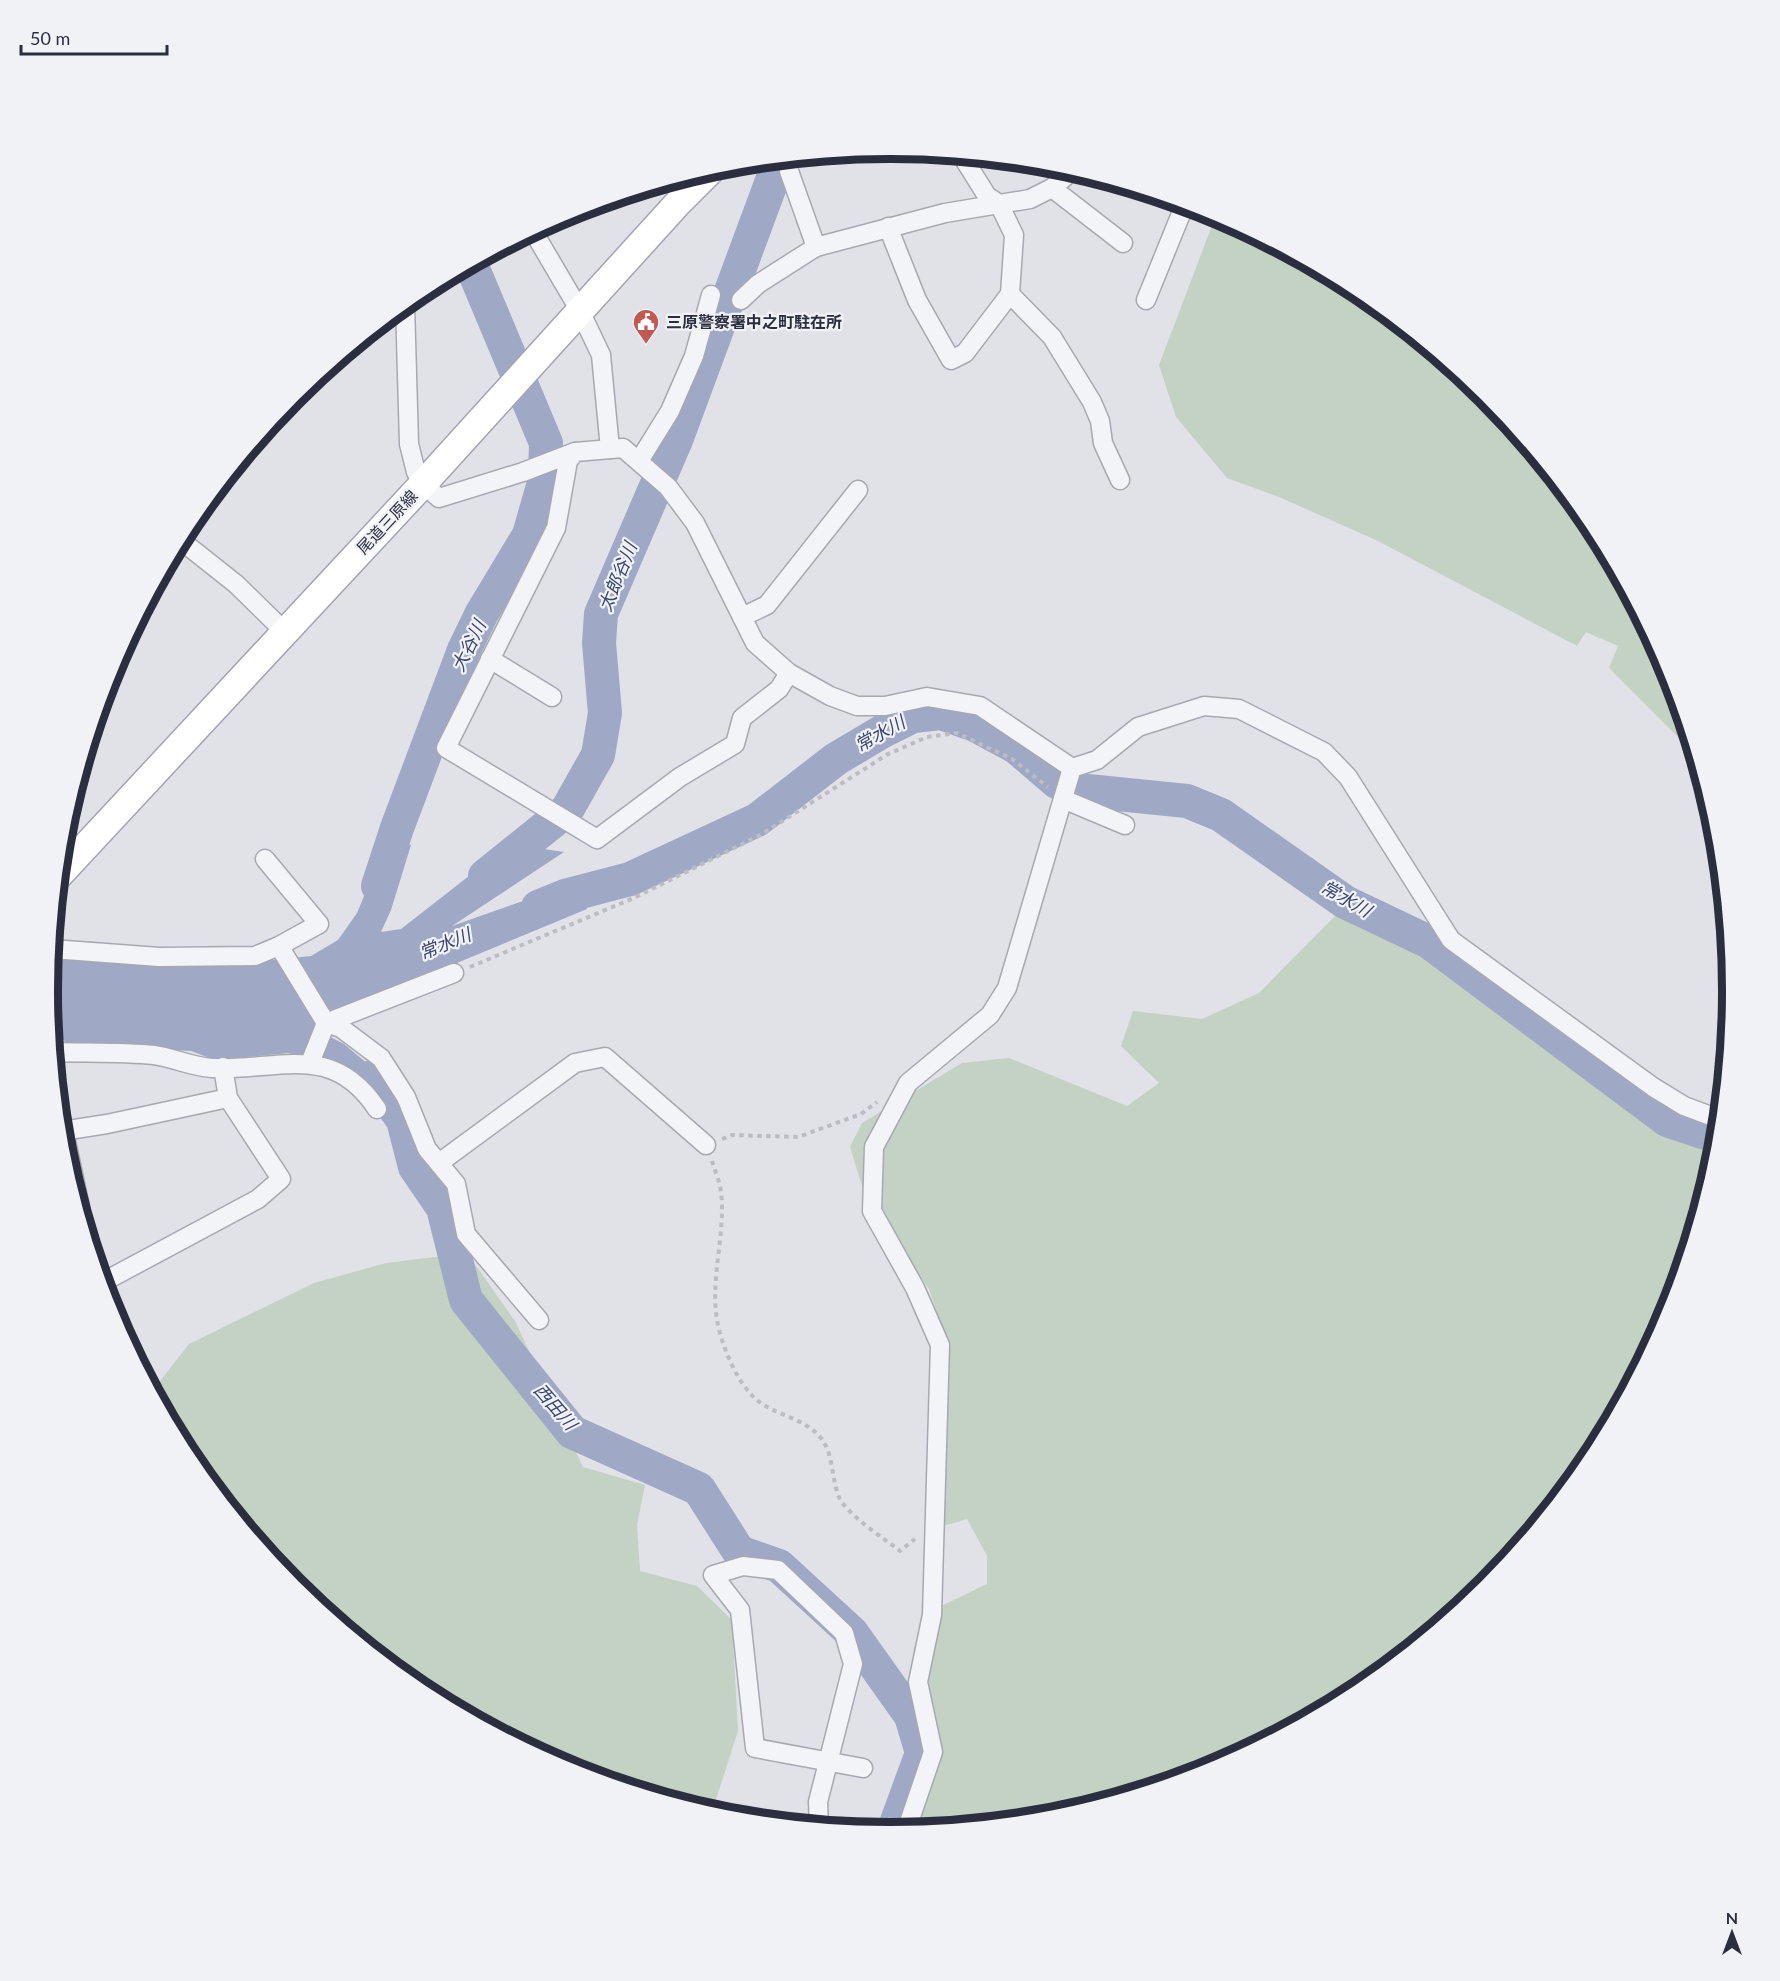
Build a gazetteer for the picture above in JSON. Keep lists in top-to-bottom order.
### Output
{
  "streets": {
    "main road": ["尾道三原線"]
  },
  "water": [
    "太郎谷川",
    "大谷川",
    "常水川",
    "西田川"
  ],
  "places": {
    "public building": ["三原警察署中之町駐在所"]
  },
  "scale_bar": "50 m",
  "north": "top"
}
